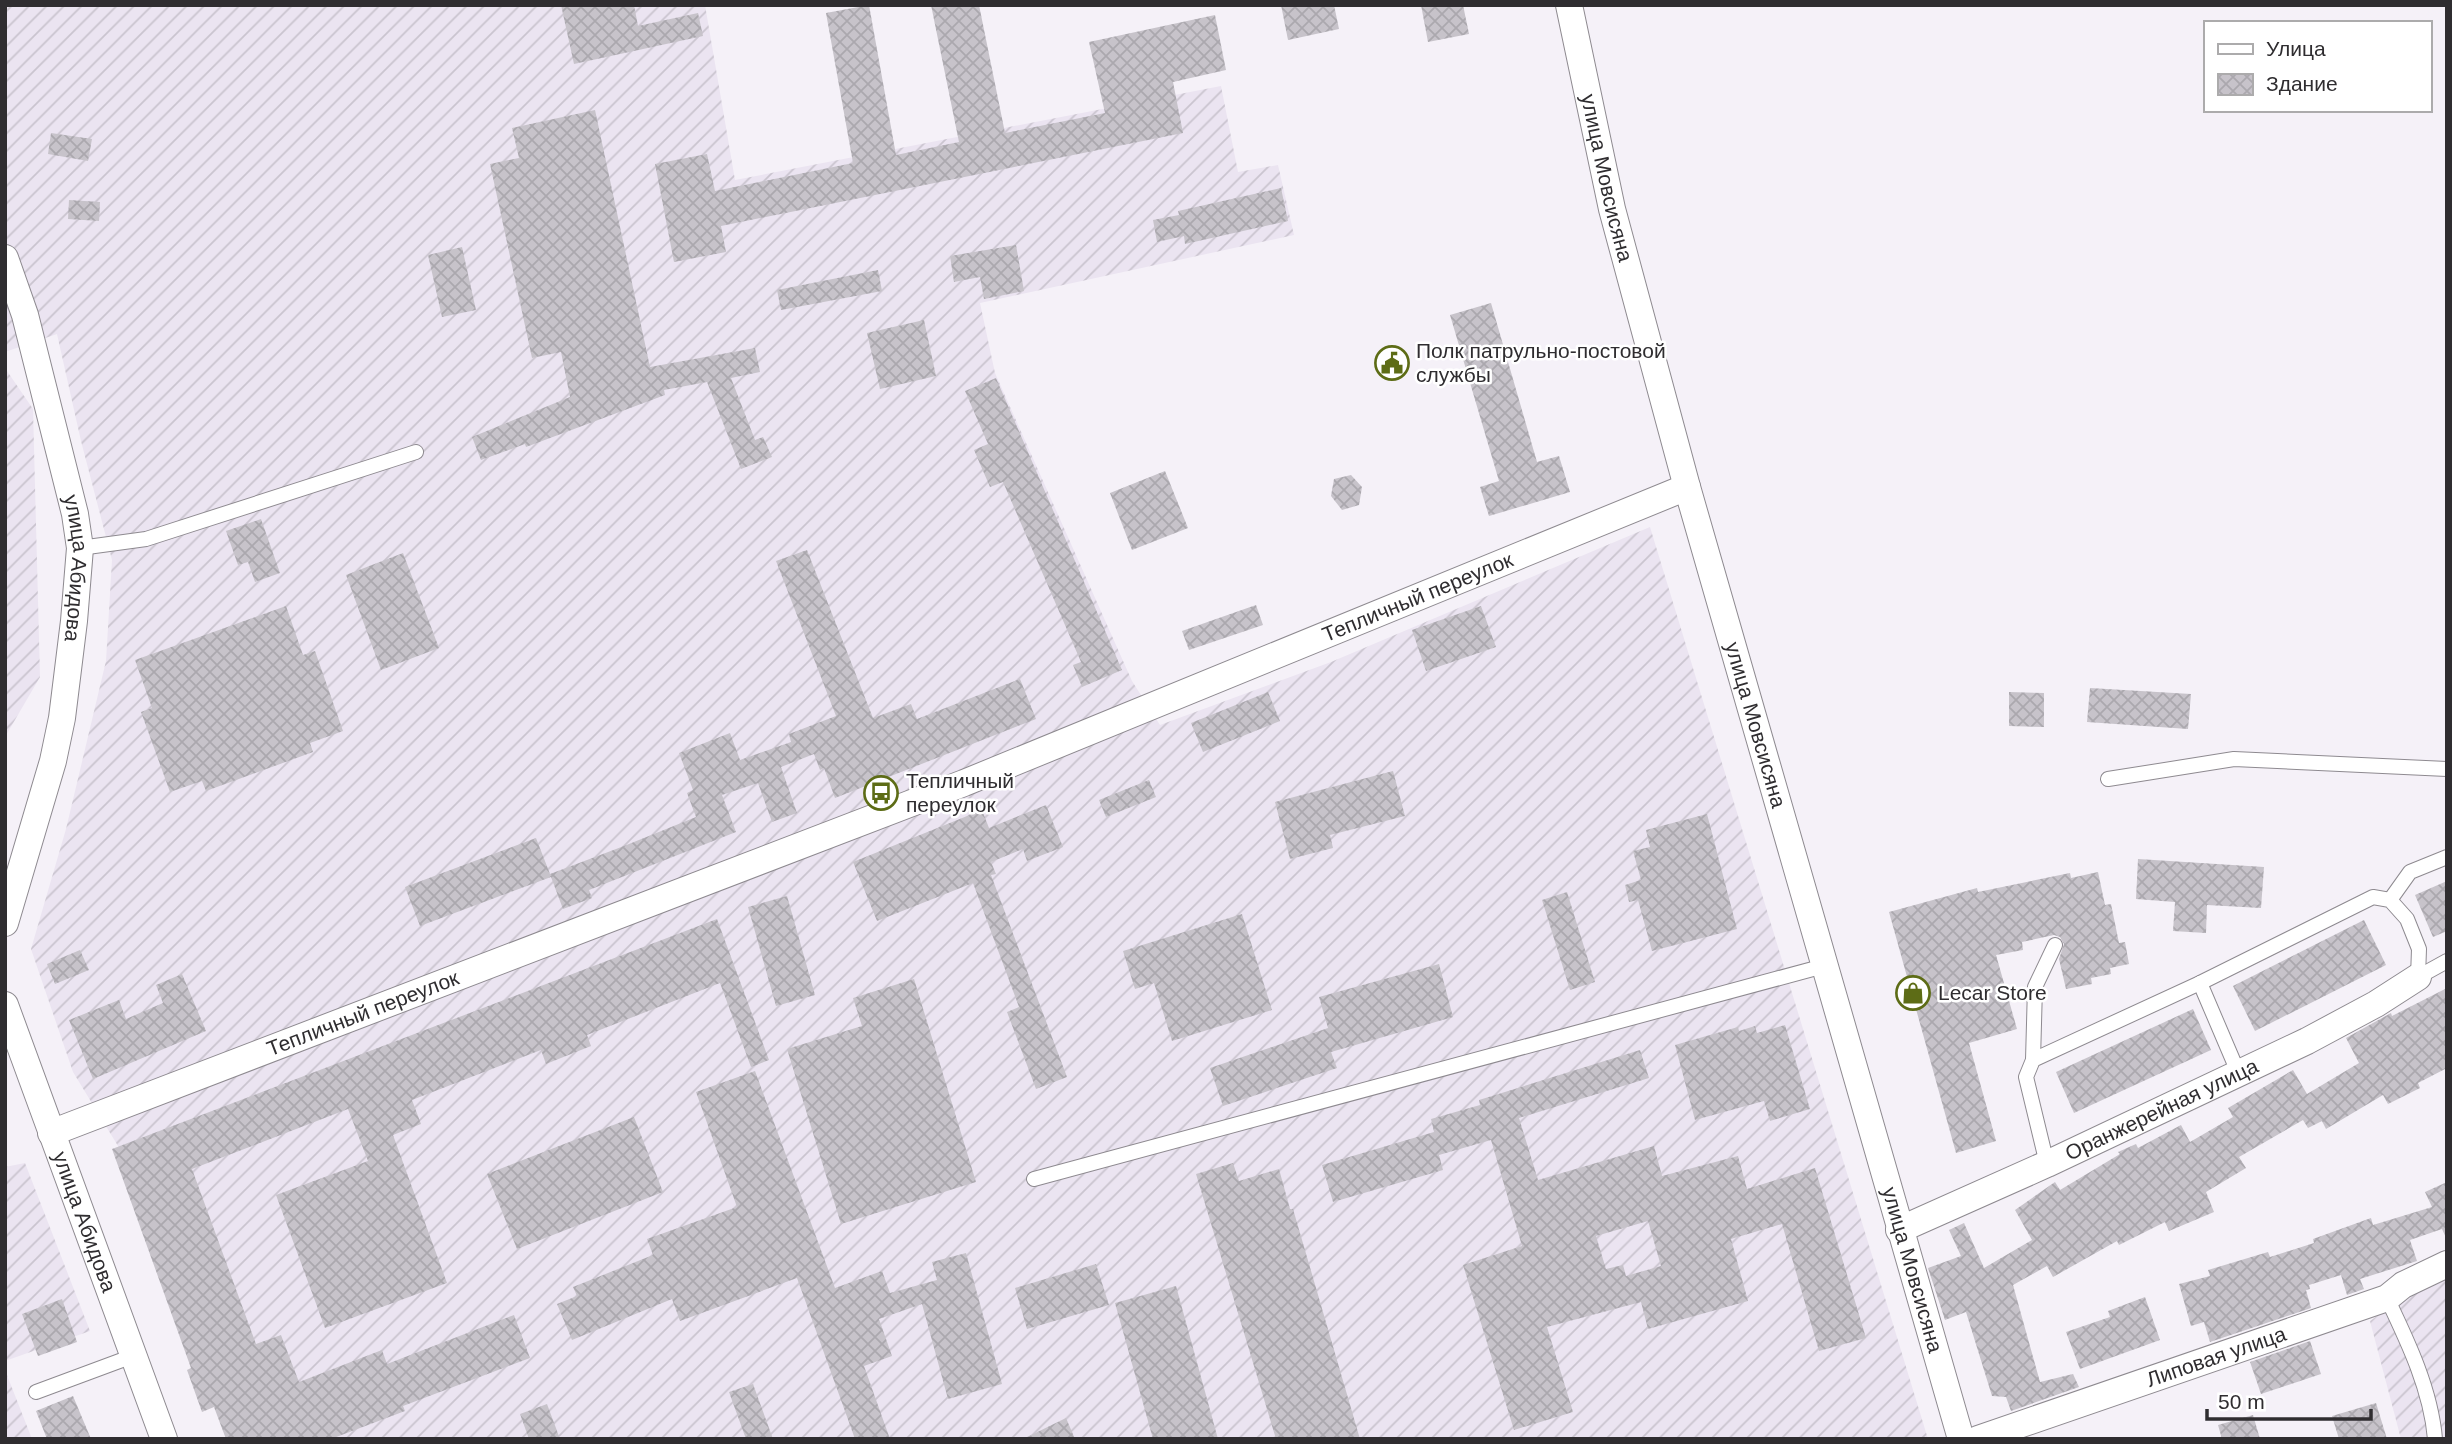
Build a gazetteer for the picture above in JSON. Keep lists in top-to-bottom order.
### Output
{
  "streets": {
    "street": [
      "улица Мовсисяна",
      "улица Абидова",
      "Тепличный переулок",
      "Оранжерейная улица",
      "Липовая улица"
    ]
  },
  "crossings": [
    ["улица Мовсисяна", "Тепличный переулок"],
    ["улица Мовсисяна", "Оранжерейная улица"],
    ["улица Абидова", "Тепличный переулок"]
  ],
  "places": {
    "public building": ["Полк патрульно-постовой службы"],
    "bus stop": ["Тепличный переулок"],
    "shop": ["Lecar Store"]
  },
  "legend": ["Улица", "Здание"],
  "scale_bar": "50 m"
}
